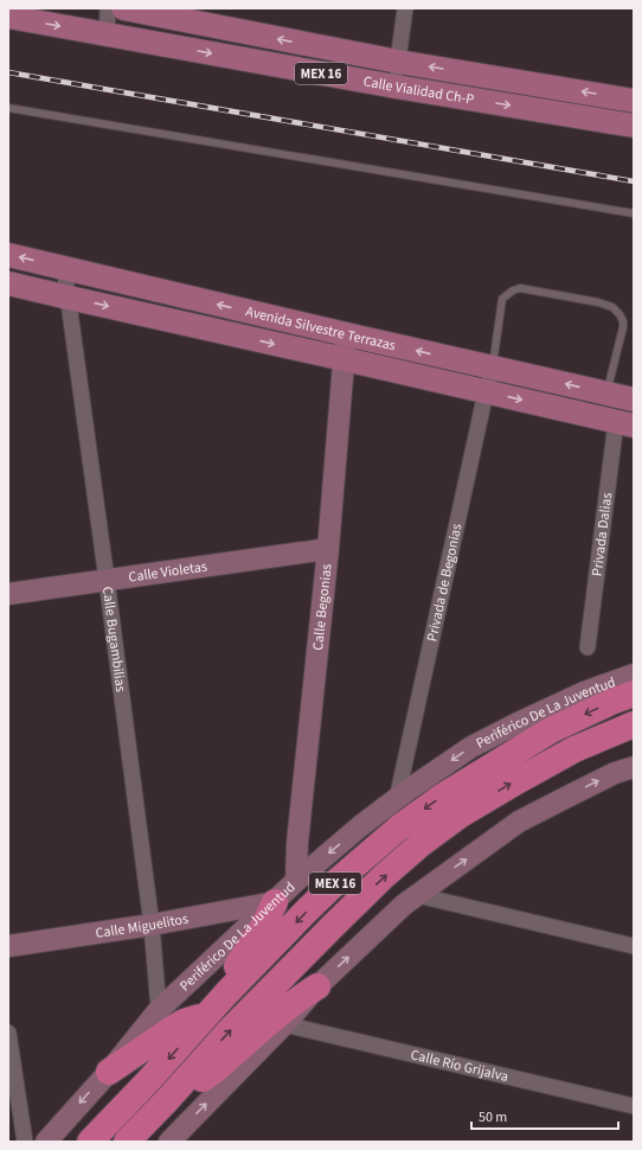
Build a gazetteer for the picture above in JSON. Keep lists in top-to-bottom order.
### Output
{
  "streets": {
    "highway": ["MEX 16", "Periférico De La Juventud"],
    "main road": [
      "Calle Vialidad Ch-P",
      "Avenida Silvestre Terrazas",
      "Calle Violetas",
      "Calle Begonias",
      "Calle Miguelitos"
    ],
    "street": [
      "Privada Dalias",
      "Privada de Begonias",
      "Calle Bugambilias",
      "Calle Río Grijalva"
    ]
  },
  "crossings": [
    ["Avenida Silvestre Terrazas", "Privada Dalias"],
    ["Avenida Silvestre Terrazas", "Privada de Begonias"],
    ["Avenida Silvestre Terrazas", "Calle Begonias"],
    ["Avenida Silvestre Terrazas", "Calle Bugambilias"],
    ["Calle Violetas", "Calle Begonias"],
    ["Calle Violetas", "Calle Bugambilias"],
    ["Privada de Begonias", "Periférico De La Juventud"],
    ["Calle Begonias", "Periférico De La Juventud"],
    ["Calle Bugambilias", "Periférico De La Juventud"],
    ["Calle Bugambilias", "Calle Miguelitos"],
    ["Periférico De La Juventud", "Calle Miguelitos"]
  ],
  "scale_bar": "50 m"
}
